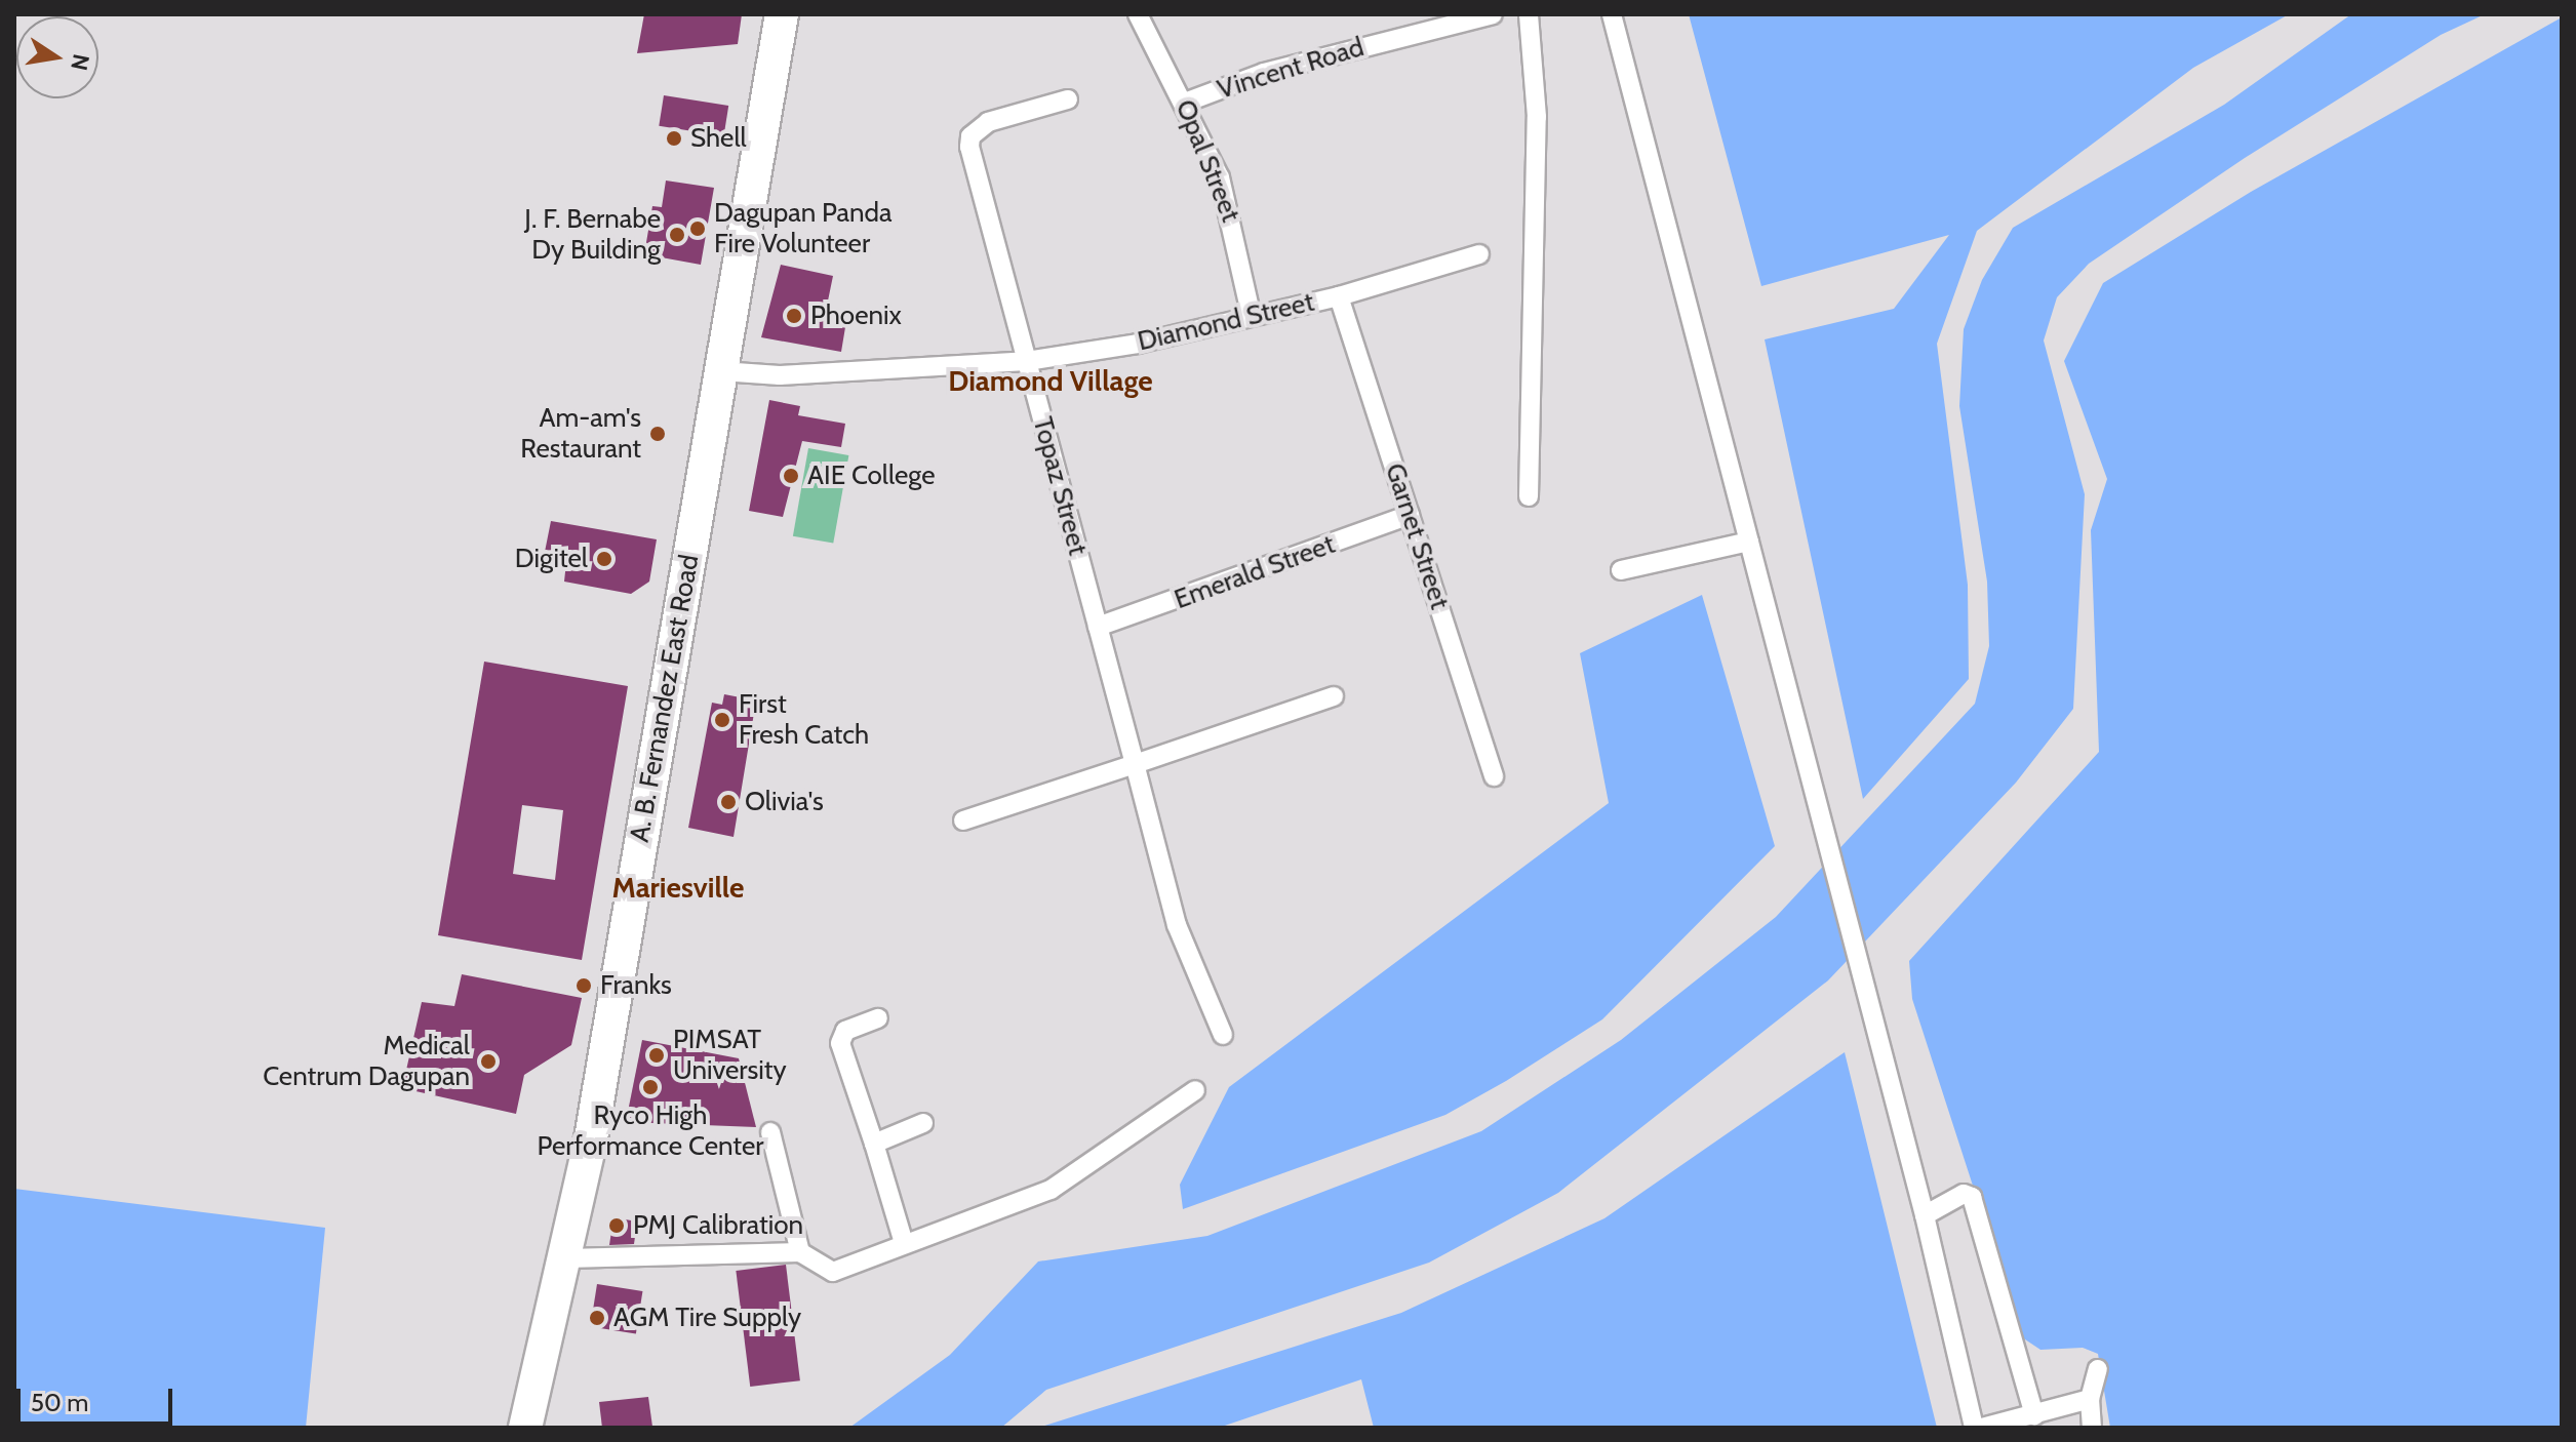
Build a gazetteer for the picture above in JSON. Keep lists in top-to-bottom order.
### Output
{
  "streets": {
    "highway": ["A. B. Fernandez East Road"],
    "street": [
      "Vincent Road",
      "Opal Street",
      "Diamond Street",
      "Topaz Street",
      "Garnet Street",
      "Emerald Street"
    ]
  },
  "crossings": [
    ["Vincent Road", "Opal Street"],
    ["Opal Street", "Diamond Street"],
    ["Diamond Street", "Topaz Street"],
    ["Diamond Street", "Garnet Street"],
    ["Diamond Street", "A. B. Fernandez East Road"],
    ["Topaz Street", "Emerald Street"],
    ["Garnet Street", "Emerald Street"]
  ],
  "districts": ["Diamond Village", "Mariesville"],
  "places": [
    "Shell",
    "Dagupan Panda Fire Volunteer",
    "J. F. Bernabe Dy Building",
    "Phoenix",
    "Am-am's Restaurant",
    "AIE College",
    "Digitel",
    "First Fresh Catch",
    "Olivia's",
    "Franks",
    "PIMSAT University",
    "Medical Centrum Dagupan",
    "Ryco High Performance Center",
    "PMJ Calibration",
    "AGM Tire Supply"
  ],
  "scale_bar": "50 m",
  "north": "right"
}
